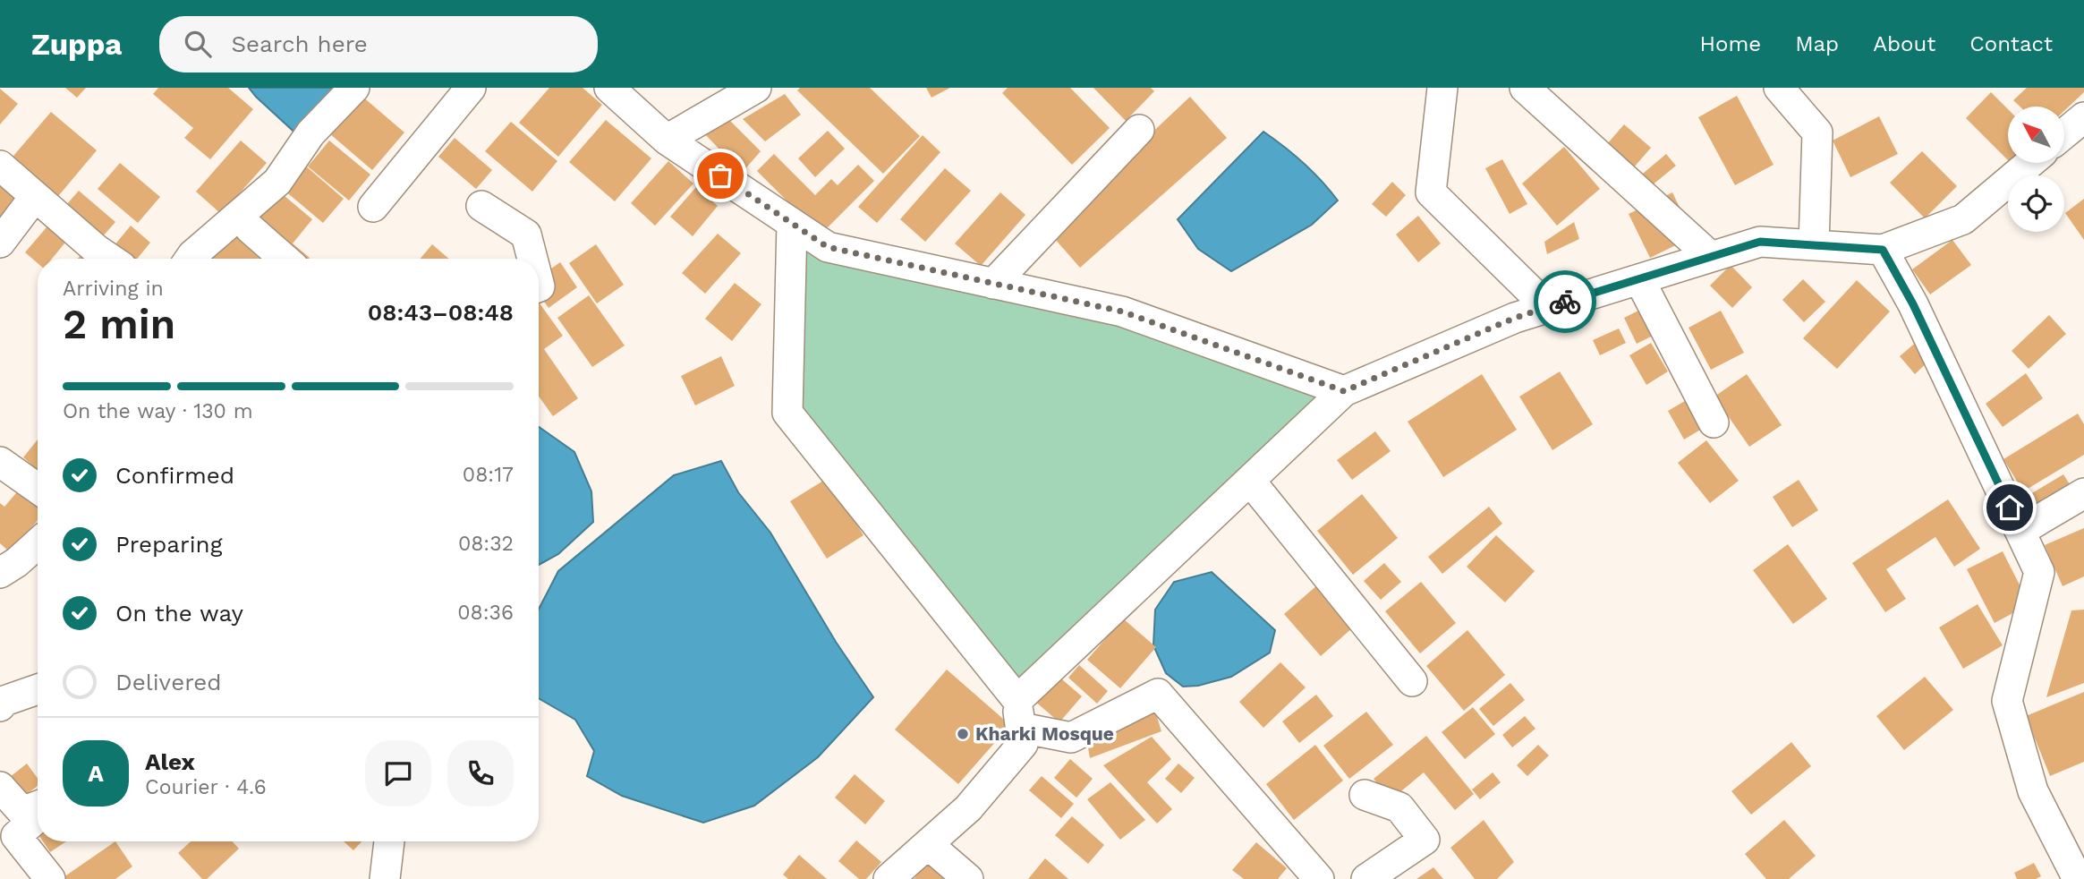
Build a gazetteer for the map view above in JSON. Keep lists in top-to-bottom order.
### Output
{
  "places": ["Kharki Mosque"],
  "north": "top left",
  "page": {
    "header": "Zuppa",
    "search": "Search here",
    "nav": [
      "Home",
      "Map",
      "About",
      "Contact"
    ],
    "heading": ["2 min", "Arriving in", "08:43–08:48"],
    "panel": ["Alex", "Courier · 4.6"],
    "bar": "On the way · 130 m",
    "list": [
      ["Confirmed", "08:17"],
      ["Preparing", "08:32"],
      ["On the way", "08:36"],
      "Delivered"
    ],
    "round": "A"
  }
}
